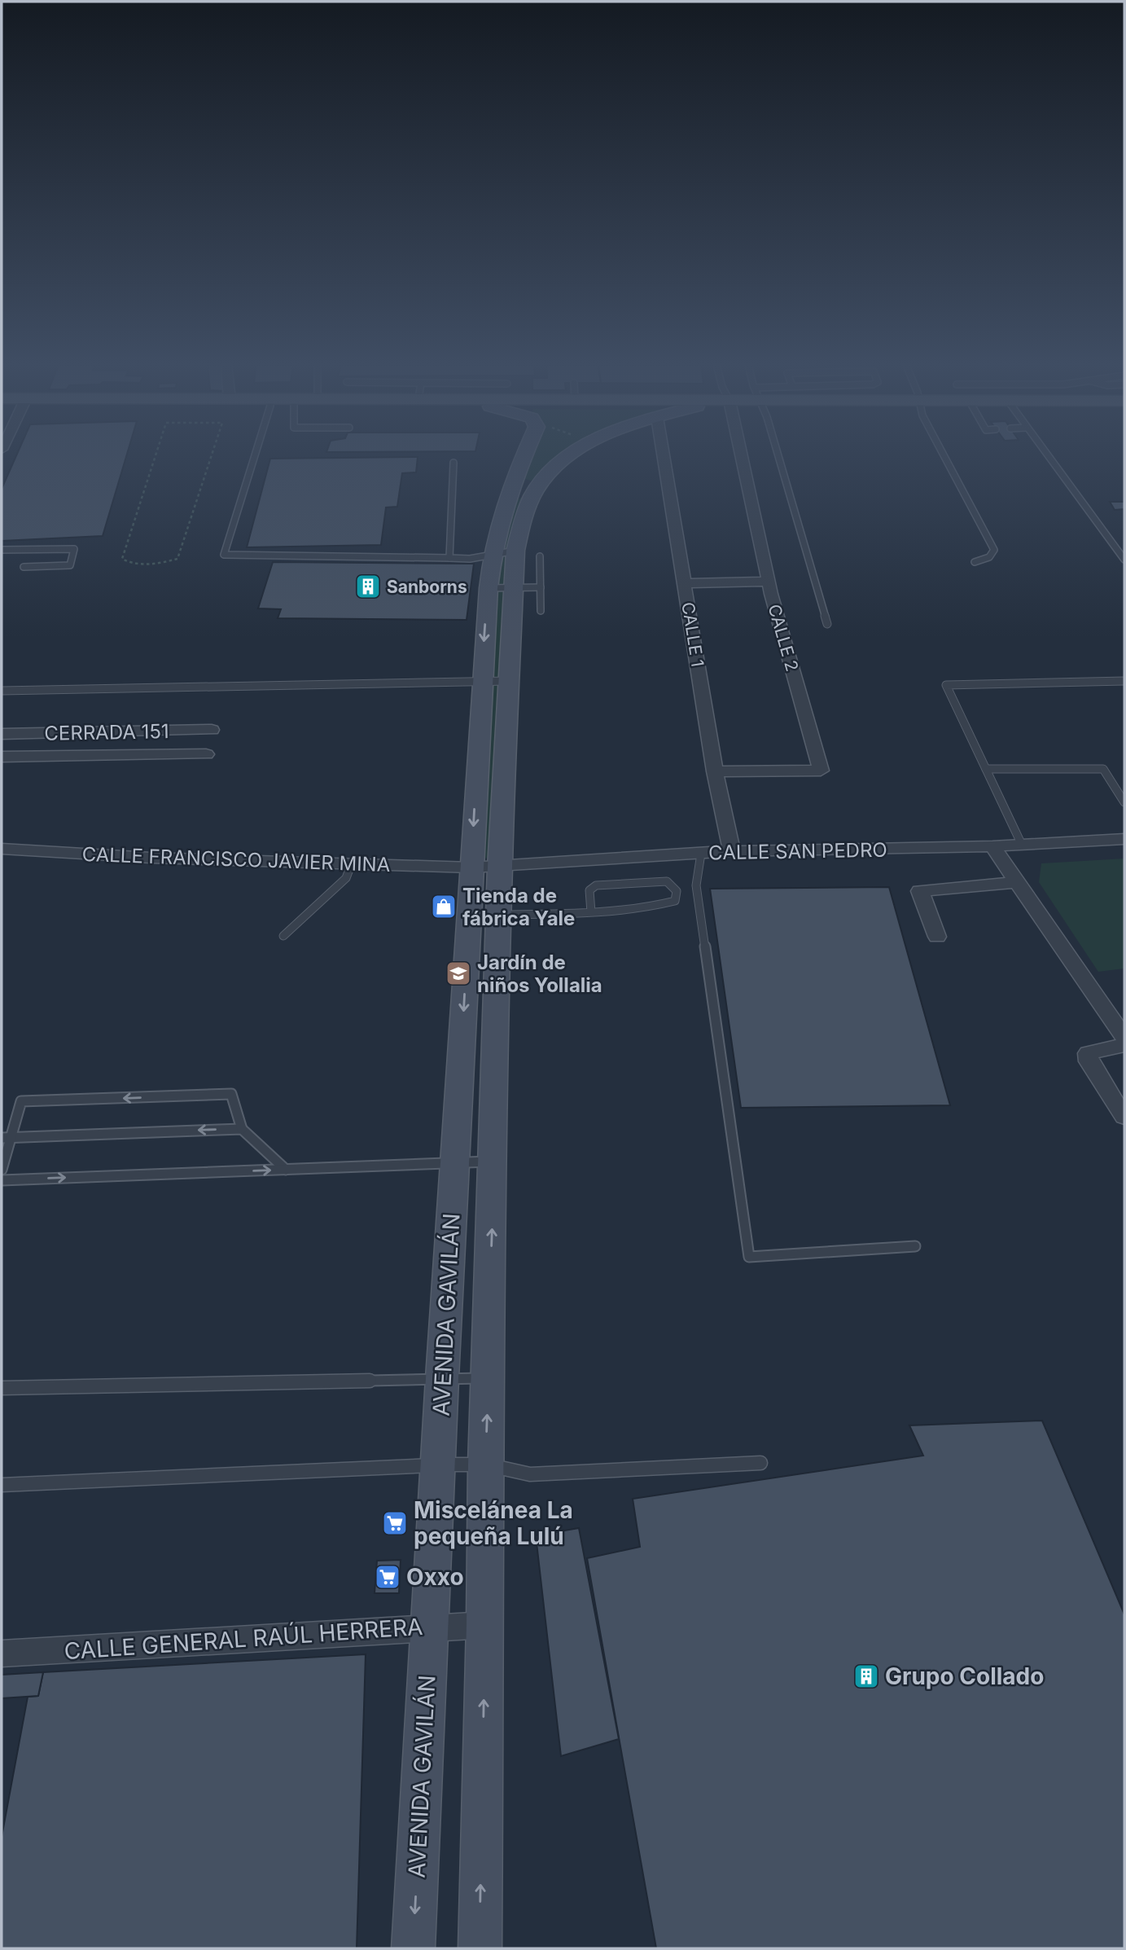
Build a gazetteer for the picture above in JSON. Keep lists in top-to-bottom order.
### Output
{
  "streets": {
    "main road": ["AVENIDA GAVILÁN"],
    "street": [
      "CALLE 1",
      "CALLE 2",
      "CERRADA 151",
      "CALLE SAN PEDRO",
      "CALLE FRANCISCO JAVIER MINA",
      "CALLE GENERAL RAÚL HERRERA"
    ]
  },
  "crossings": [
    ["CALLE 1", "CALLE 2"],
    ["CALLE 1", "CALLE SAN PEDRO"],
    ["CALLE SAN PEDRO", "CALLE FRANCISCO JAVIER MINA"],
    ["CALLE SAN PEDRO", "AVENIDA GAVILÁN"],
    ["CALLE FRANCISCO JAVIER MINA", "AVENIDA GAVILÁN"],
    ["AVENIDA GAVILÁN", "CALLE GENERAL RAÚL HERRERA"]
  ],
  "places": {
    "building": ["Sanborns", "Grupo Collado"],
    "shop": ["Tienda de fábrica Yale"],
    "school or university": ["Jardín de niños Yollalia"],
    "supermarket": ["Miscelánea La pequeña Lulú", "Oxxo"]
  }
}
